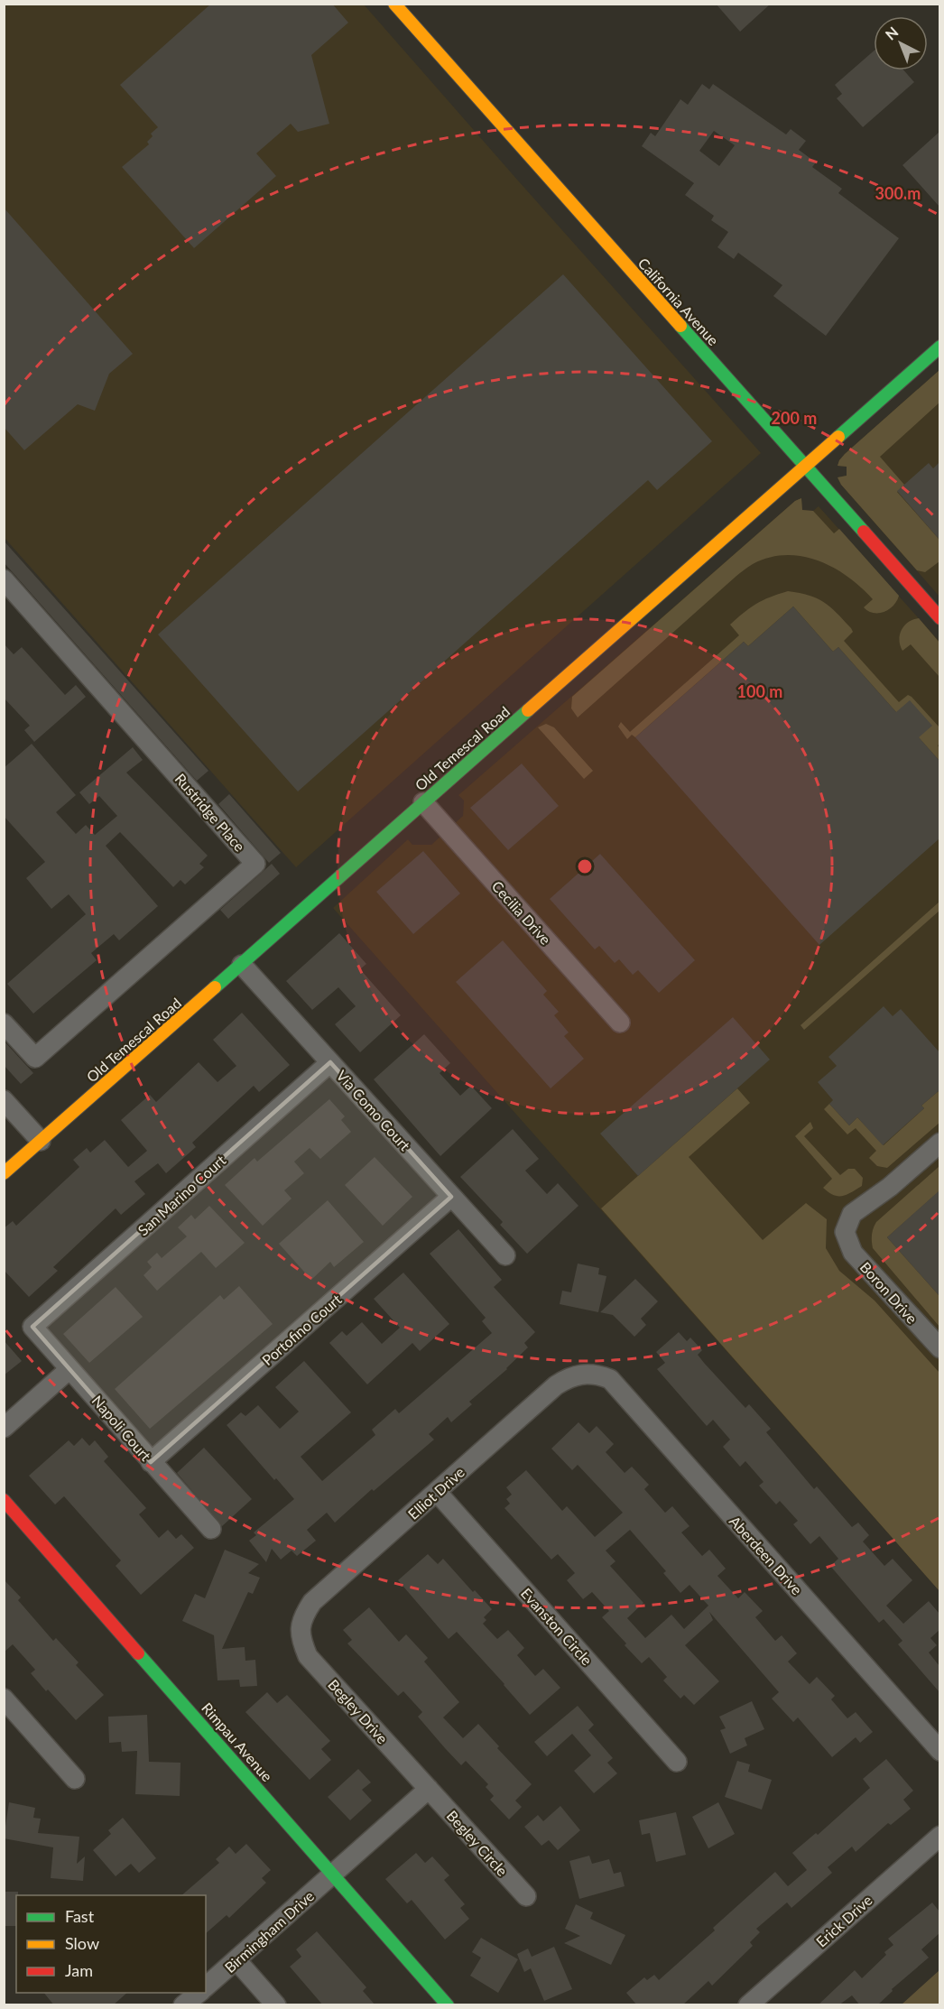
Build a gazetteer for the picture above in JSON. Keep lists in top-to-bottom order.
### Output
{
  "streets": {
    "main road": ["California Avenue", "Old Temescal Road", "Rimpau Avenue"],
    "street": [
      "Rustridge Place",
      "Cecilia Drive",
      "Via Como Court",
      "San Marino Court",
      "Boron Drive",
      "Portofino Court",
      "Napoli Court",
      "Elliot Drive",
      "Aberdeen Drive",
      "Evanston Circle",
      "Begley Drive",
      "Begley Circle",
      "Erick Drive",
      "Birmingham Drive"
    ]
  },
  "crossings": [
    ["California Avenue", "Old Temescal Road"],
    ["Old Temescal Road", "Cecilia Drive"],
    ["Old Temescal Road", "Via Como Court"],
    ["Via Como Court", "San Marino Court"],
    ["Via Como Court", "Portofino Court"],
    ["San Marino Court", "Napoli Court"],
    ["Portofino Court", "Napoli Court"],
    ["Elliot Drive", "Aberdeen Drive"],
    ["Elliot Drive", "Evanston Circle"],
    ["Elliot Drive", "Begley Drive"],
    ["Begley Drive", "Begley Circle"],
    ["Begley Drive", "Birmingham Drive"],
    ["Rimpau Avenue", "Birmingham Drive"],
    ["Begley Circle", "Birmingham Drive"]
  ],
  "legend": ["Fast", "Slow", "Jam"],
  "north": "top left",
  "rings": ["300 m", "200 m", "100 m"]
}
